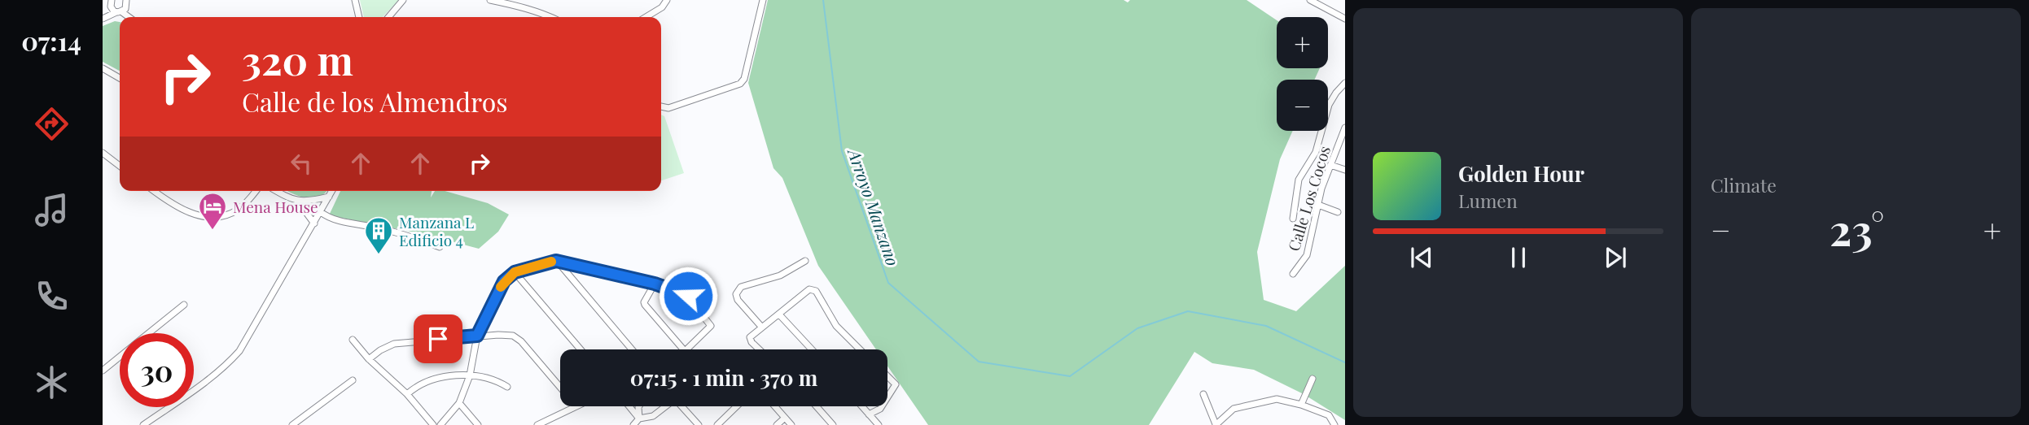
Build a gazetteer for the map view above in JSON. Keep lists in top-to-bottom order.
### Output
{
  "streets": {
    "street": ["Calle Los Cocos"]
  },
  "water": ["Arroyo Manzano"],
  "places": {
    "hotel": ["Mena House"],
    "building": ["Manzana L Edificio 4"]
  },
  "page": {
    "tabs": "07:14",
    "tile": "Climate",
    "map_buttons": ["+", "−"],
    "turn": ["320 m", "Calle de los Almendros"],
    "song": ["Golden Hour", "Lumen"],
    "heat": ["−", "23°", "+"],
    "limit": "30",
    "trip": "07:15 · 1 min · 370 m"
  }
}
